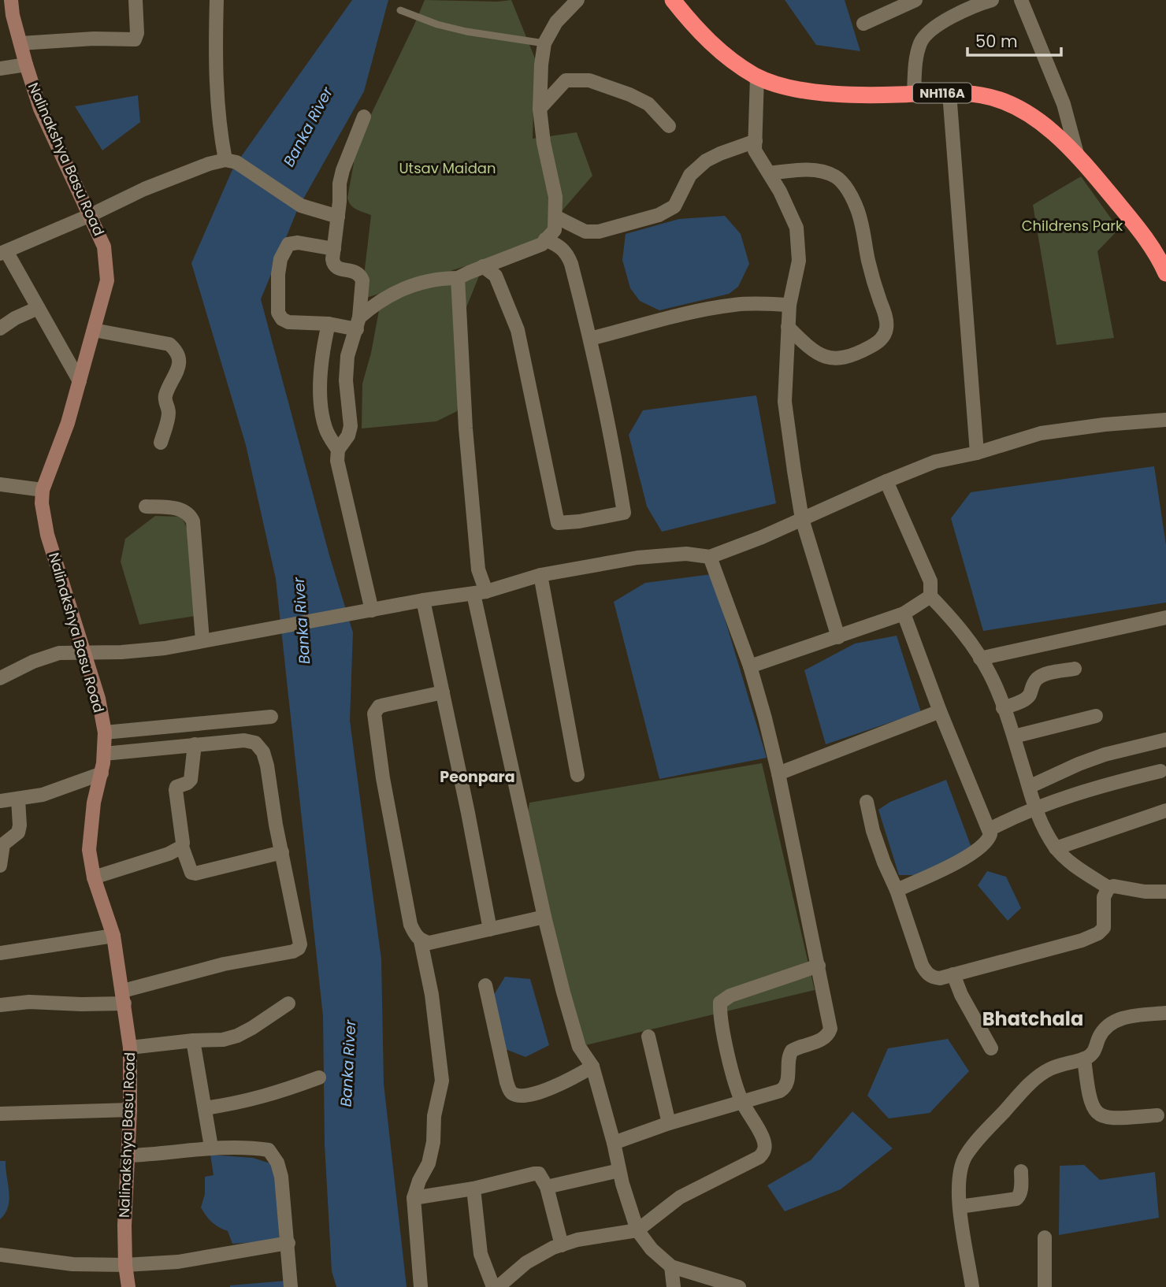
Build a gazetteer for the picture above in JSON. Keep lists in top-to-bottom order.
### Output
{
  "streets": {
    "highway": ["NH116A"],
    "street": ["Nalinakshya Basu Road"]
  },
  "districts": ["Peonpara", "Bhatchala"],
  "water": ["Banka River"],
  "parks": ["Utsav Maidan", "Childrens Park"],
  "scale_bar": "50 m"
}
